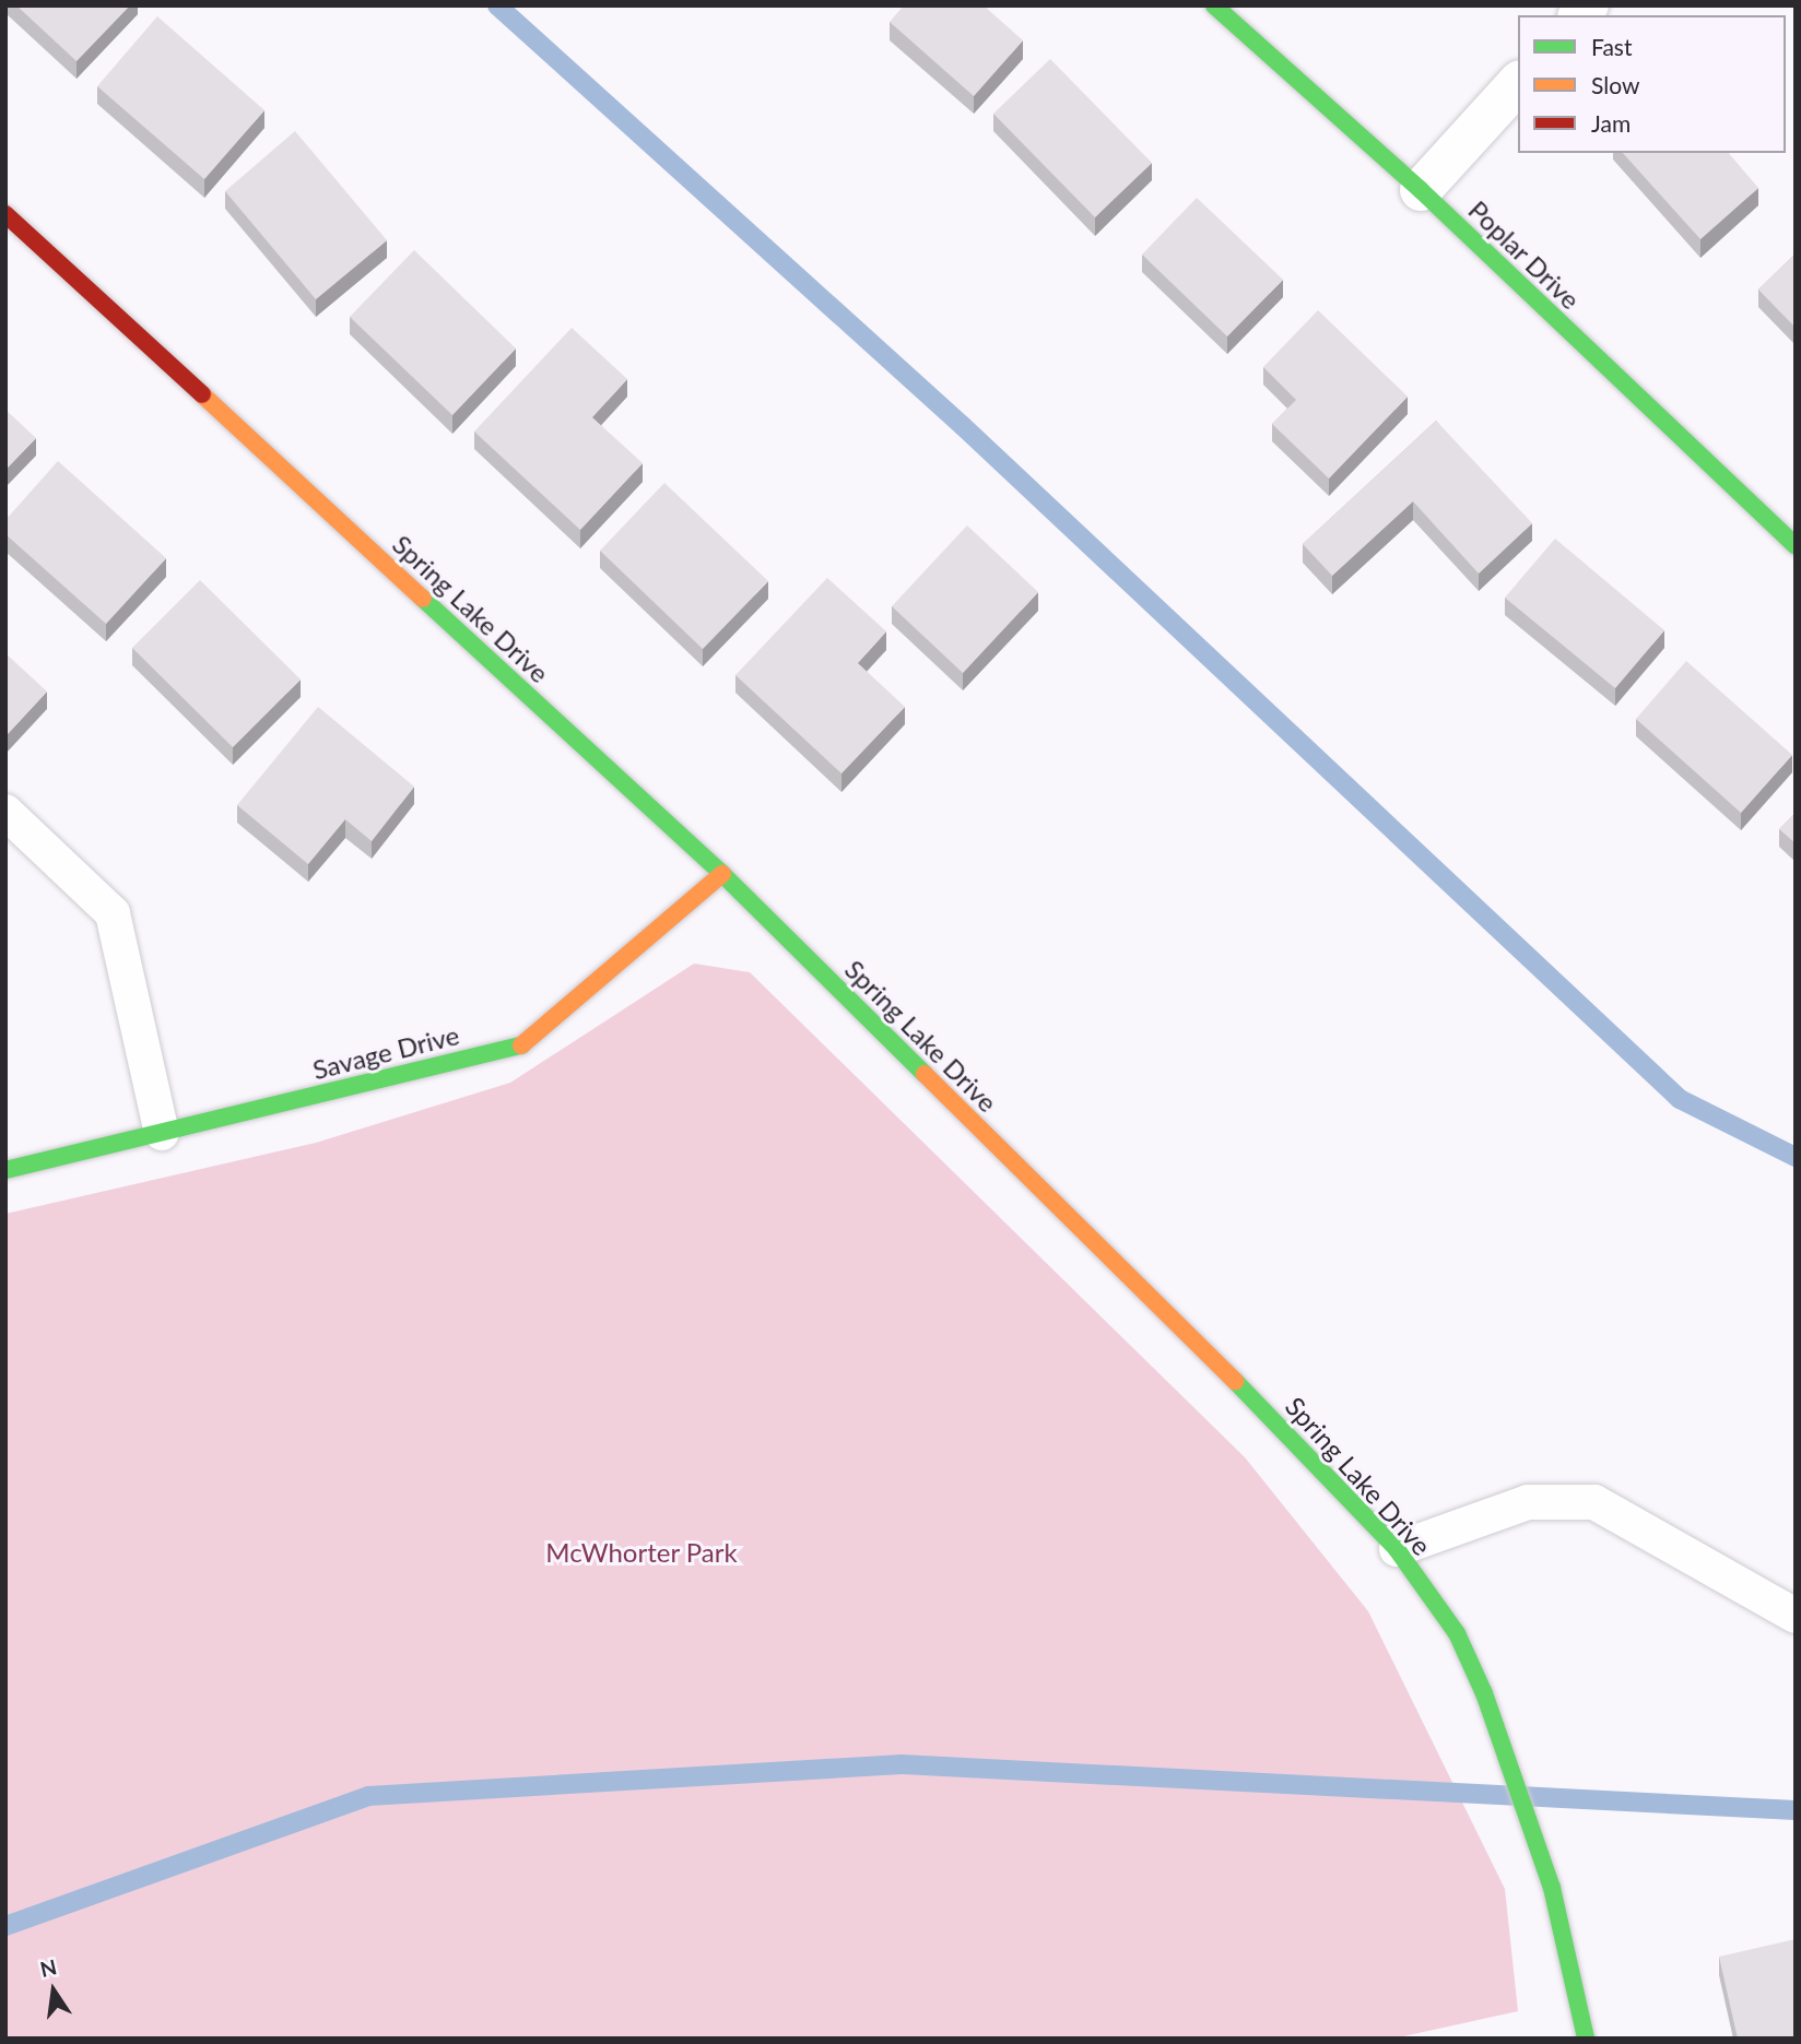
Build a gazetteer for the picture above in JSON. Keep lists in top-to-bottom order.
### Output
{
  "streets": {
    "street": ["Poplar Drive", "Spring Lake Drive", "Savage Drive"]
  },
  "crossings": [
    ["Spring Lake Drive", "Savage Drive"]
  ],
  "parks": ["McWhorter Park"],
  "legend": ["Fast", "Slow", "Jam"],
  "north": "top"
}
